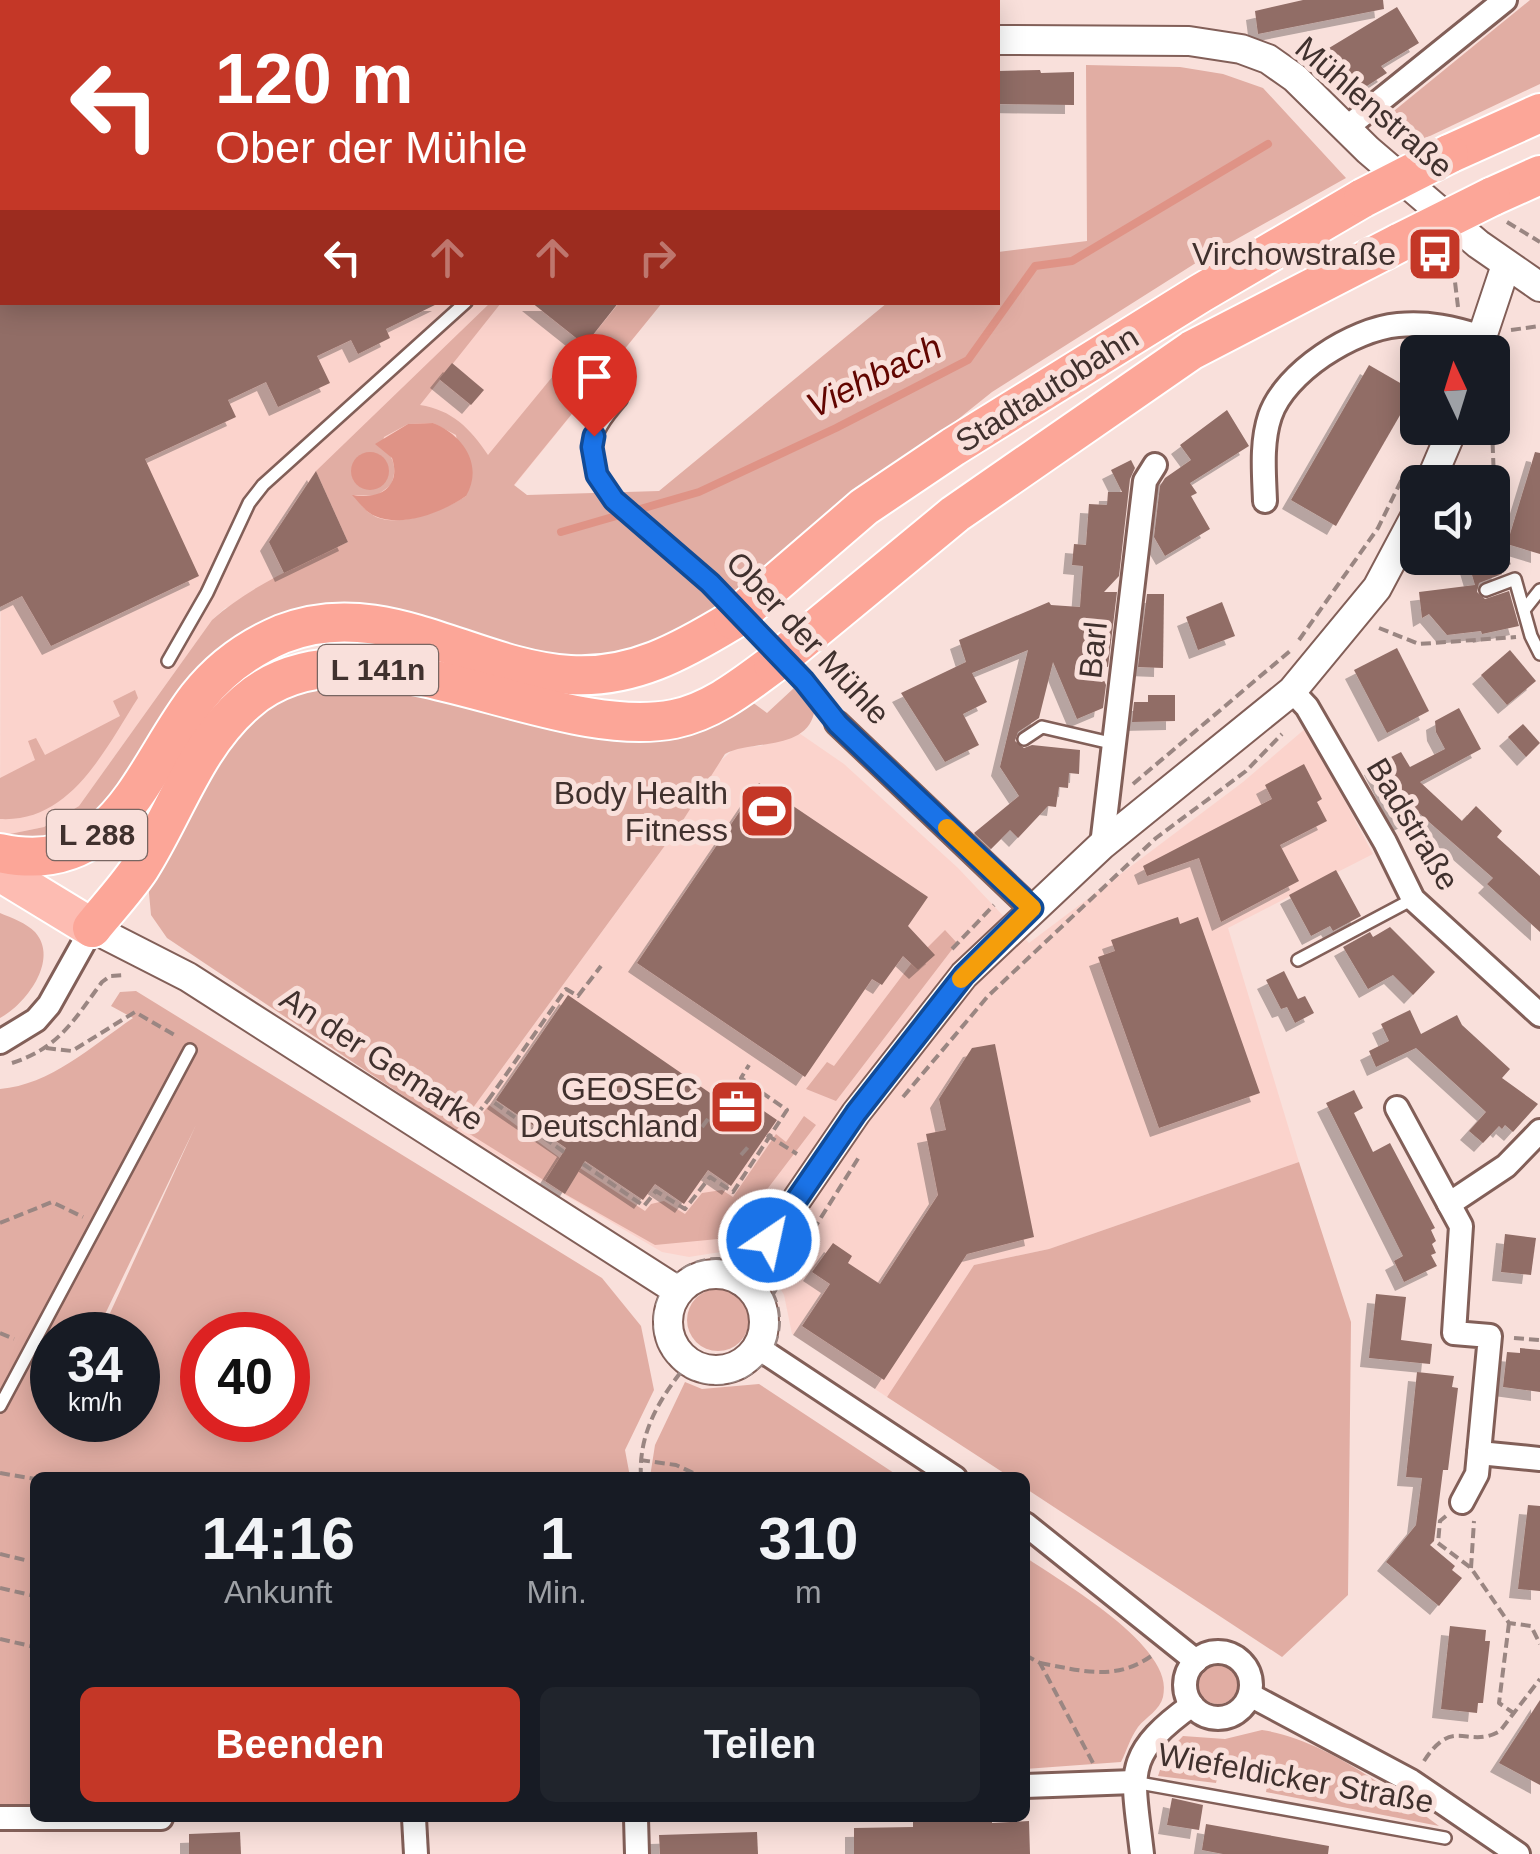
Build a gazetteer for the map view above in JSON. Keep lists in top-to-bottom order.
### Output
{
  "streets": {
    "highway": ["Stadtautobahn", "L 141n", "L 288"],
    "street": [
      "Mühlenstraße",
      "Ober der Mühle",
      "Barl",
      "Badstraße",
      "An der Gemarke",
      "Wiefeldicker Straße"
    ]
  },
  "crossings": [
    ["Stadtautobahn", "L 141n"],
    ["Stadtautobahn", "L 288"],
    ["Stadtautobahn", "An der Gemarke"],
    ["L 288", "An der Gemarke"]
  ],
  "water": ["Viehbach"],
  "places": {
    "bus stop": ["Virchowstraße"],
    "sports": ["Body Health Fitness"],
    "office": ["GEOSEC Deutschland"]
  },
  "north": "top",
  "page": {
    "turn": ["120 m", "Ober der Mühle"],
    "speed": "34 km/h",
    "limit": "40",
    "eta": [
      "14:16",
      "Ankunft",
      "1",
      "Min.",
      "310",
      "m"
    ],
    "buttons": ["Beenden", "Teilen"]
  }
}
